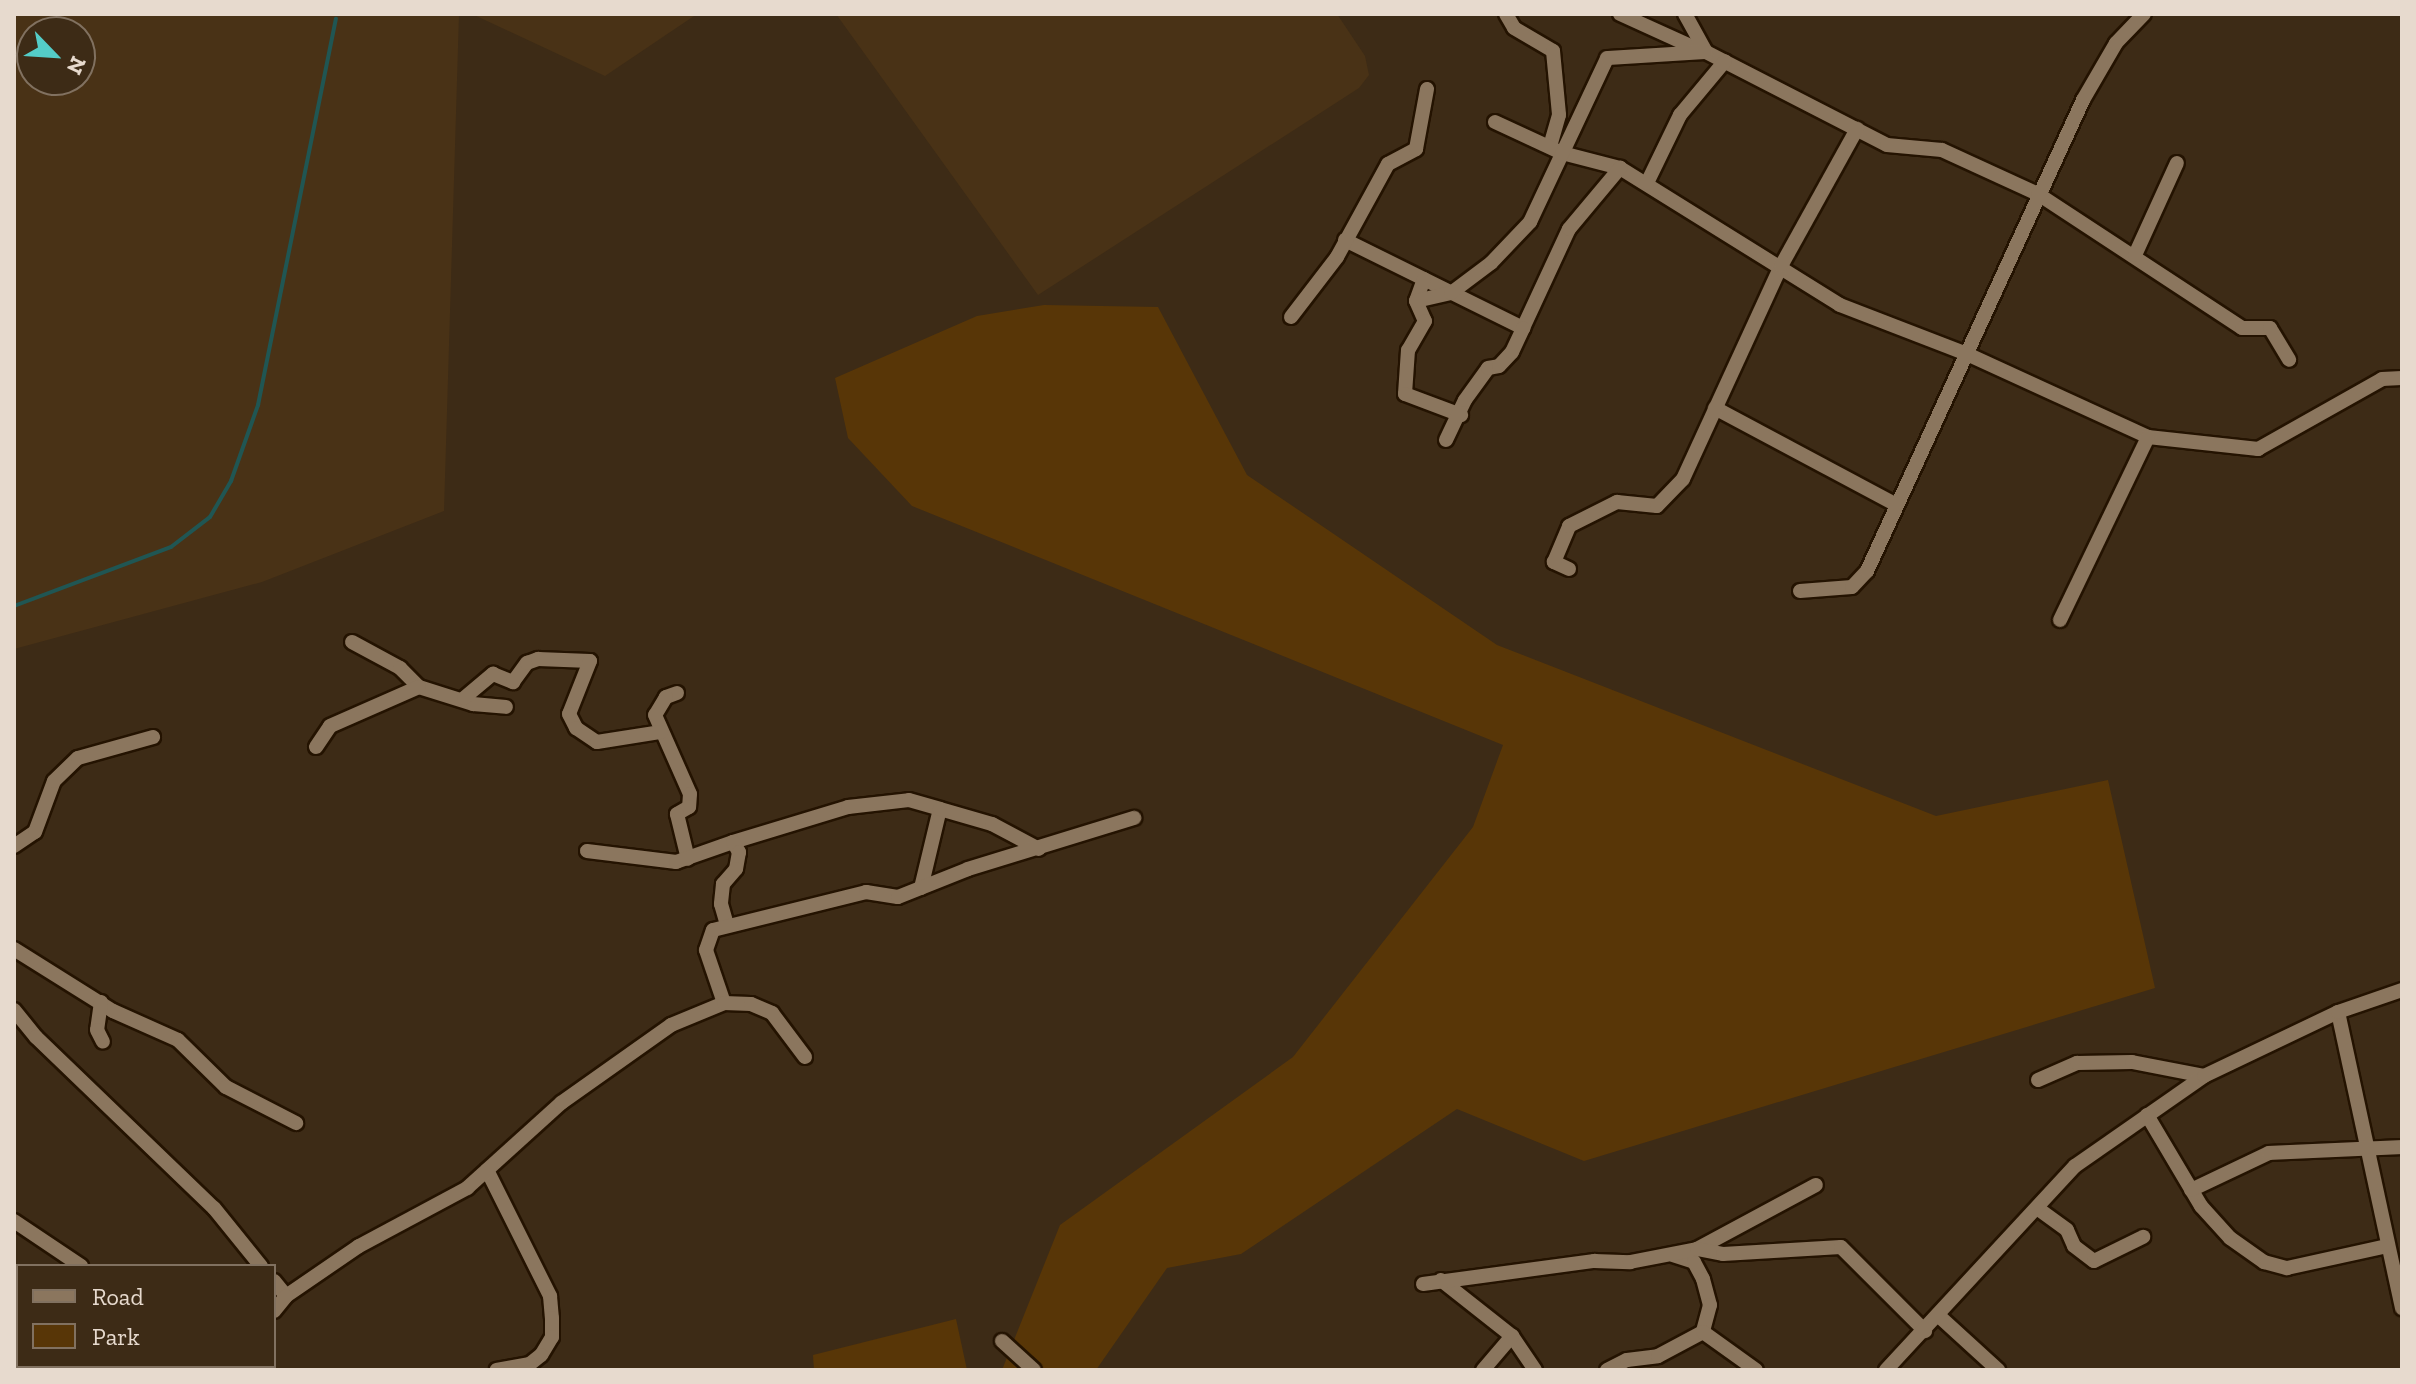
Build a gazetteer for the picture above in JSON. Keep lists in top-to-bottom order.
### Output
{
  "legend": ["Road", "Park"],
  "north": "bottom right"
}
